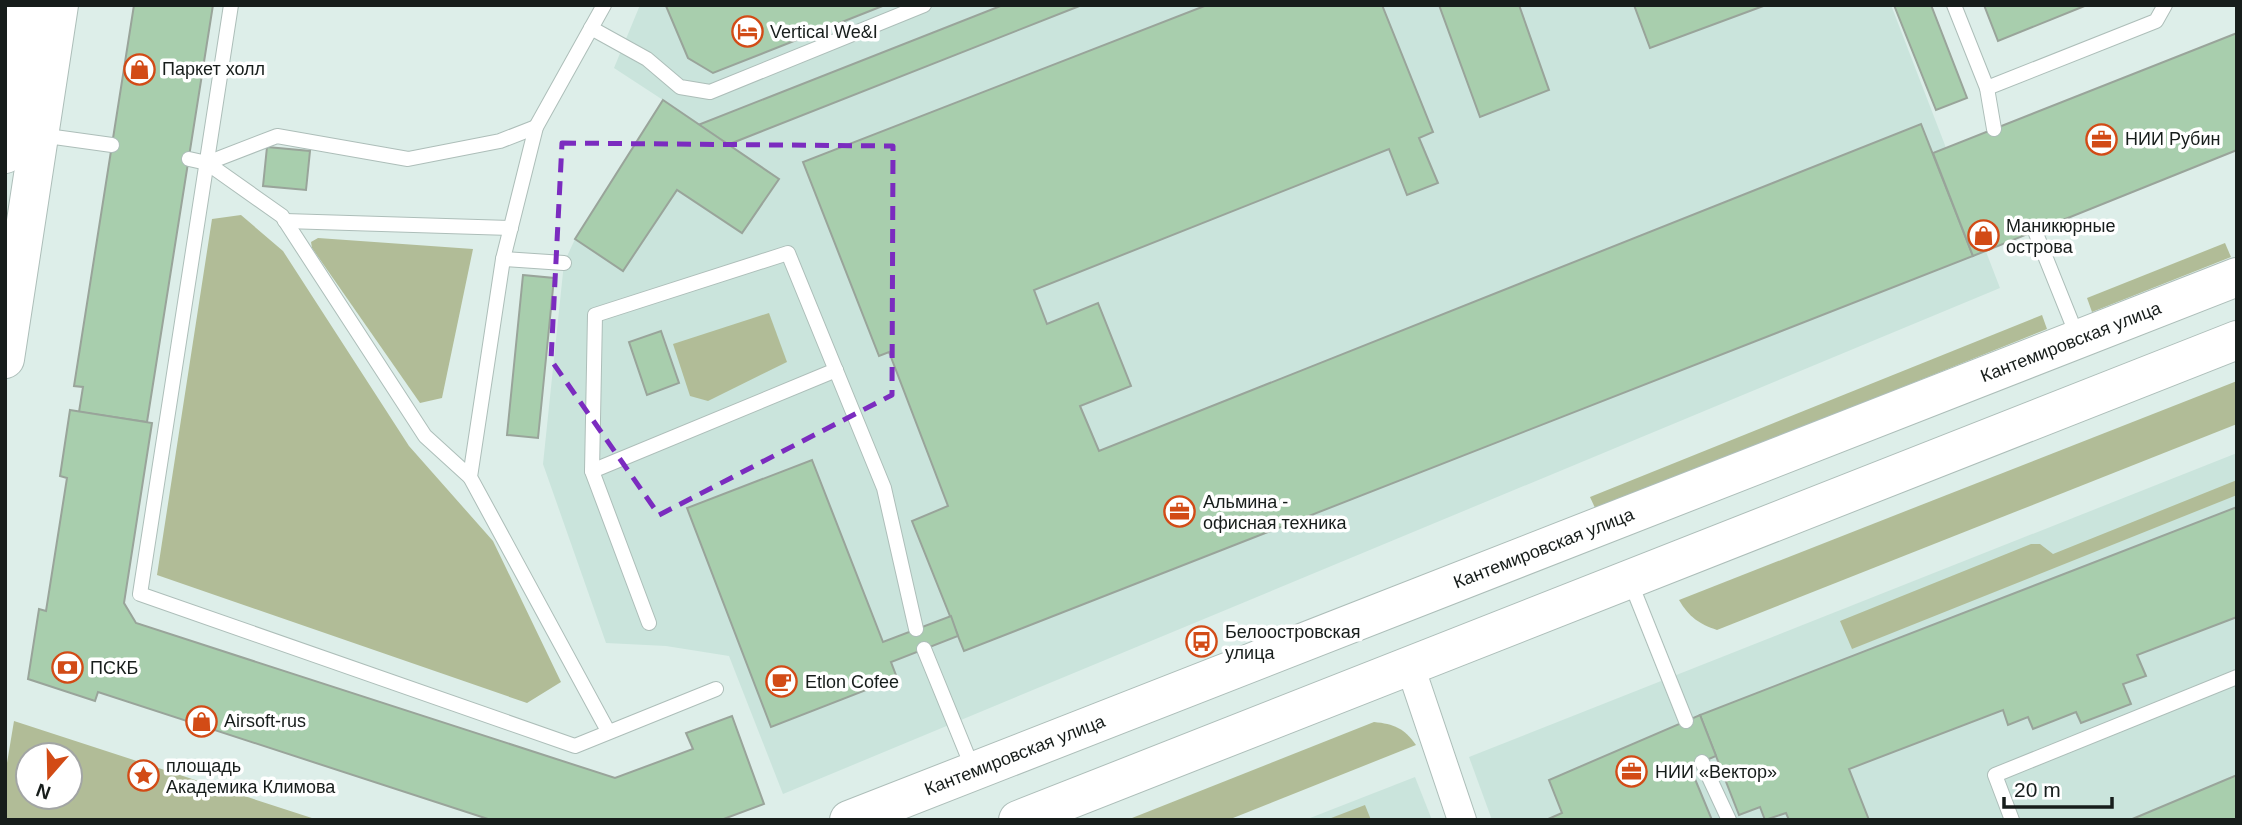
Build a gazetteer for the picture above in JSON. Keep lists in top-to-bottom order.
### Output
{
  "streets": {
    "main road": ["Кантемировская улица"]
  },
  "places": {
    "hotel": ["Vertical We&I"],
    "shop": ["Паркет холл", "Маникюрные острова", "Airsoft-rus"],
    "office": ["НИИ Рубин", "Альмина - офисная техника", "НИИ «Вектор»"],
    "bus stop": ["Белоостровская улица"],
    "bank": ["ПСКБ"],
    "cafe": ["Etlon Cofee"],
    "place": ["площадь Академика Климова"]
  },
  "scale_bar": "20 m",
  "north": "bottom"
}
